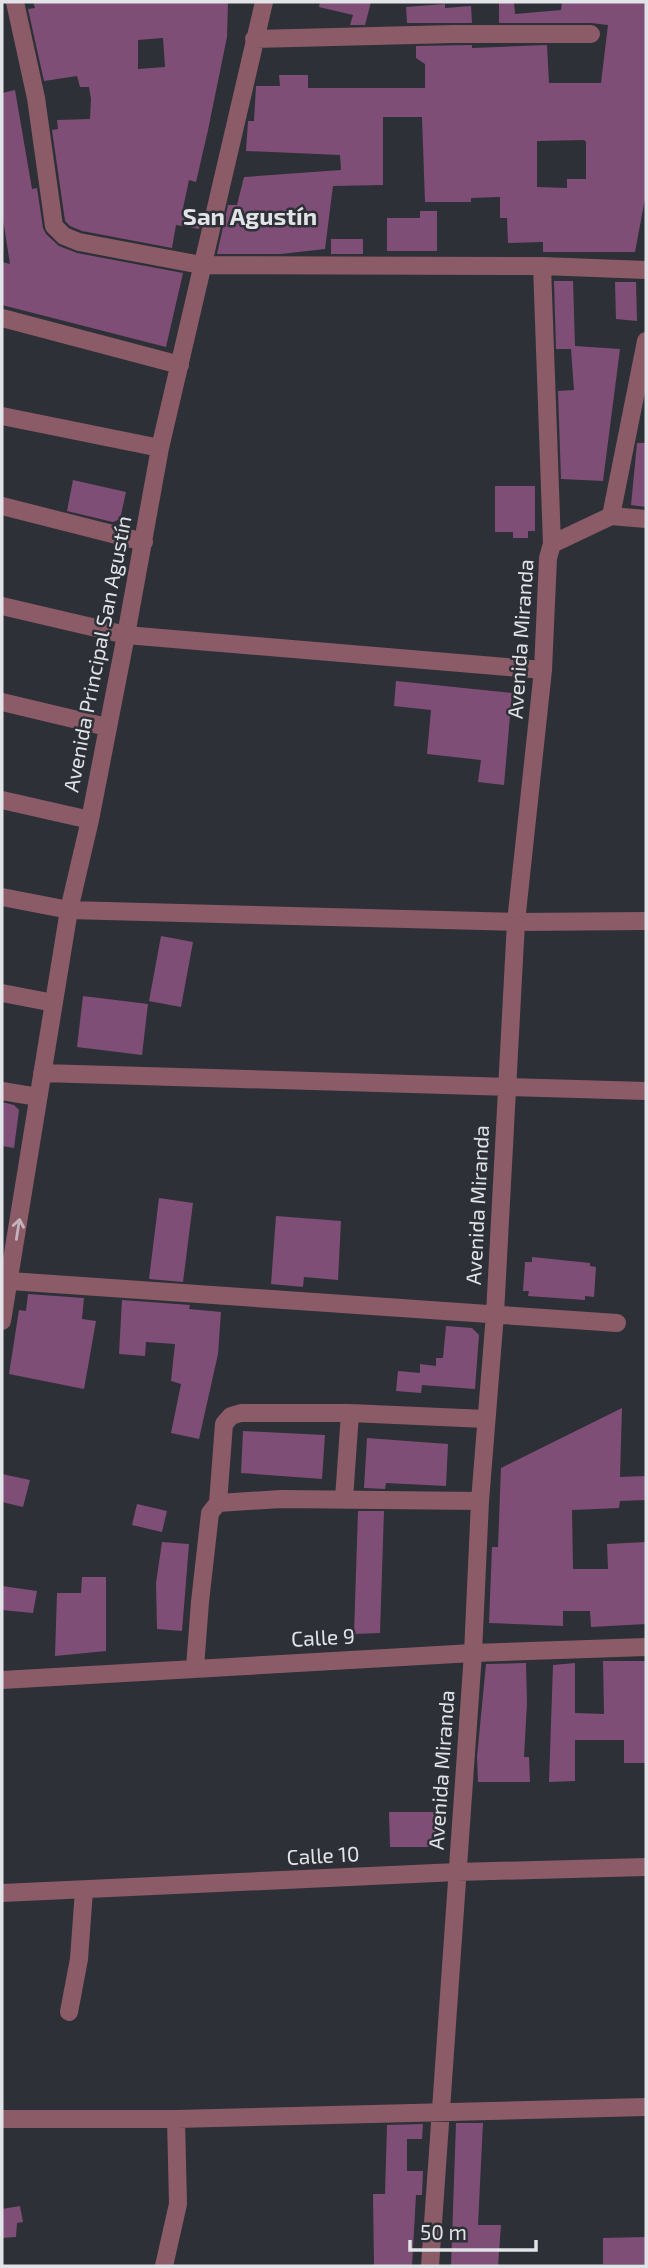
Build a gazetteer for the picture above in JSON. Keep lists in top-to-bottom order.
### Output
{
  "streets": {
    "street": [
      "Avenida Miranda",
      "Avenida Principal San Agustín",
      "Calle 9",
      "Calle 10"
    ]
  },
  "crossings": [
    ["Avenida Miranda", "Calle 9"],
    ["Avenida Miranda", "Calle 10"]
  ],
  "districts": ["San Agustín"],
  "scale_bar": "50 m"
}
